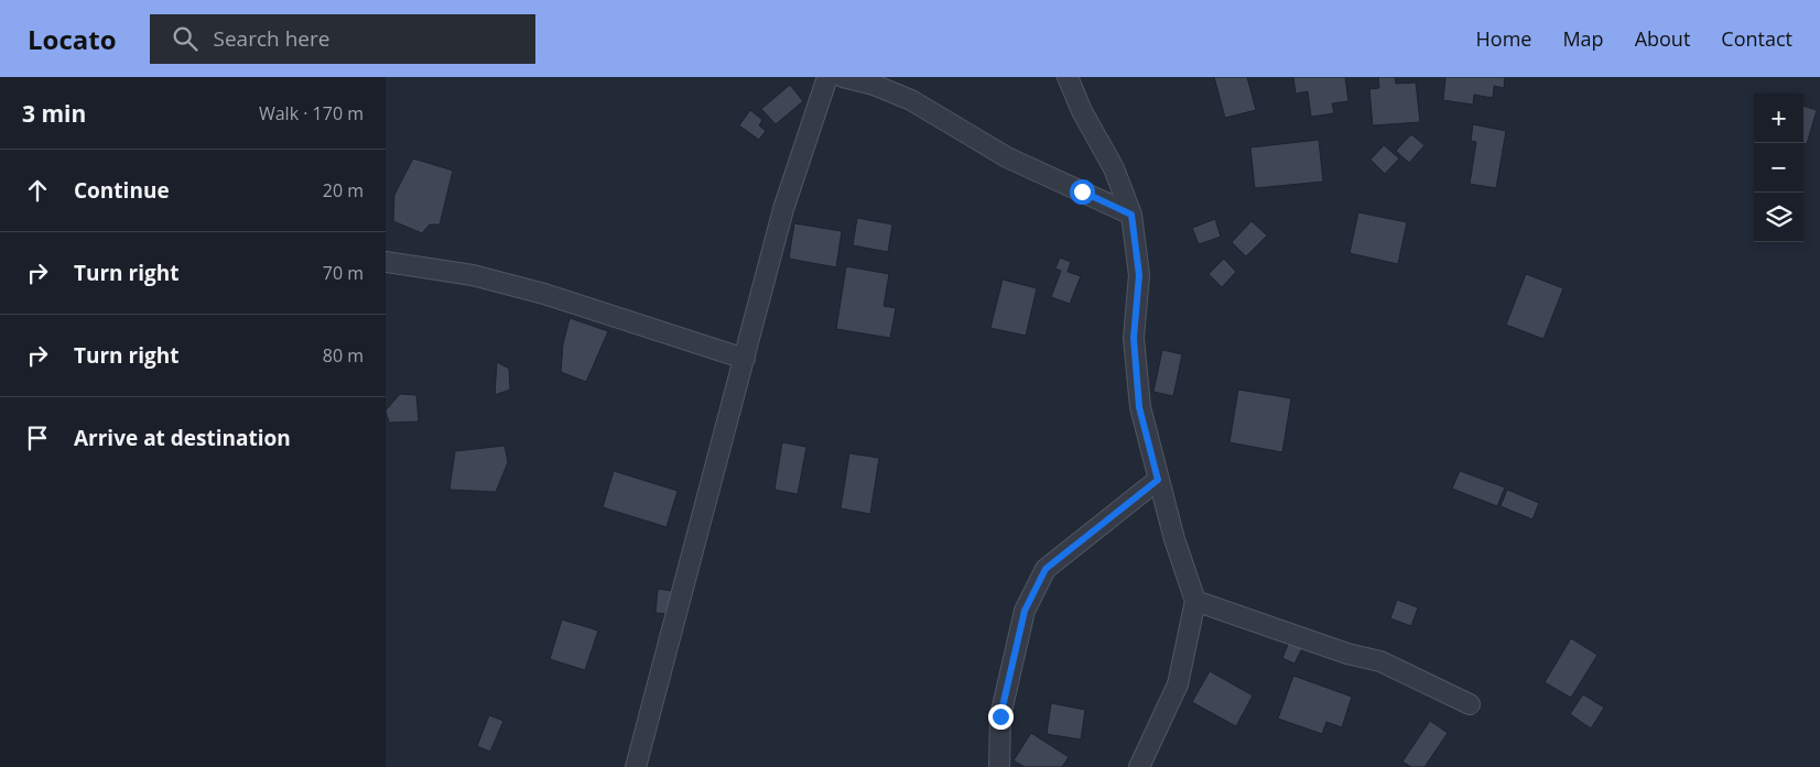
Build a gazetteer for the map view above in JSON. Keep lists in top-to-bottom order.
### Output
{
  "page": {
    "header": "Locato",
    "search": "Search here",
    "nav": [
      "Home",
      "Map",
      "About",
      "Contact"
    ],
    "heading": ["3 min", "Walk · 170 m"],
    "map_buttons": ["+", "−"],
    "list": [
      ["Continue", "20 m"],
      ["Turn right", "70 m"],
      ["Turn right", "80 m"],
      "Arrive at destination"
    ]
  }
}
